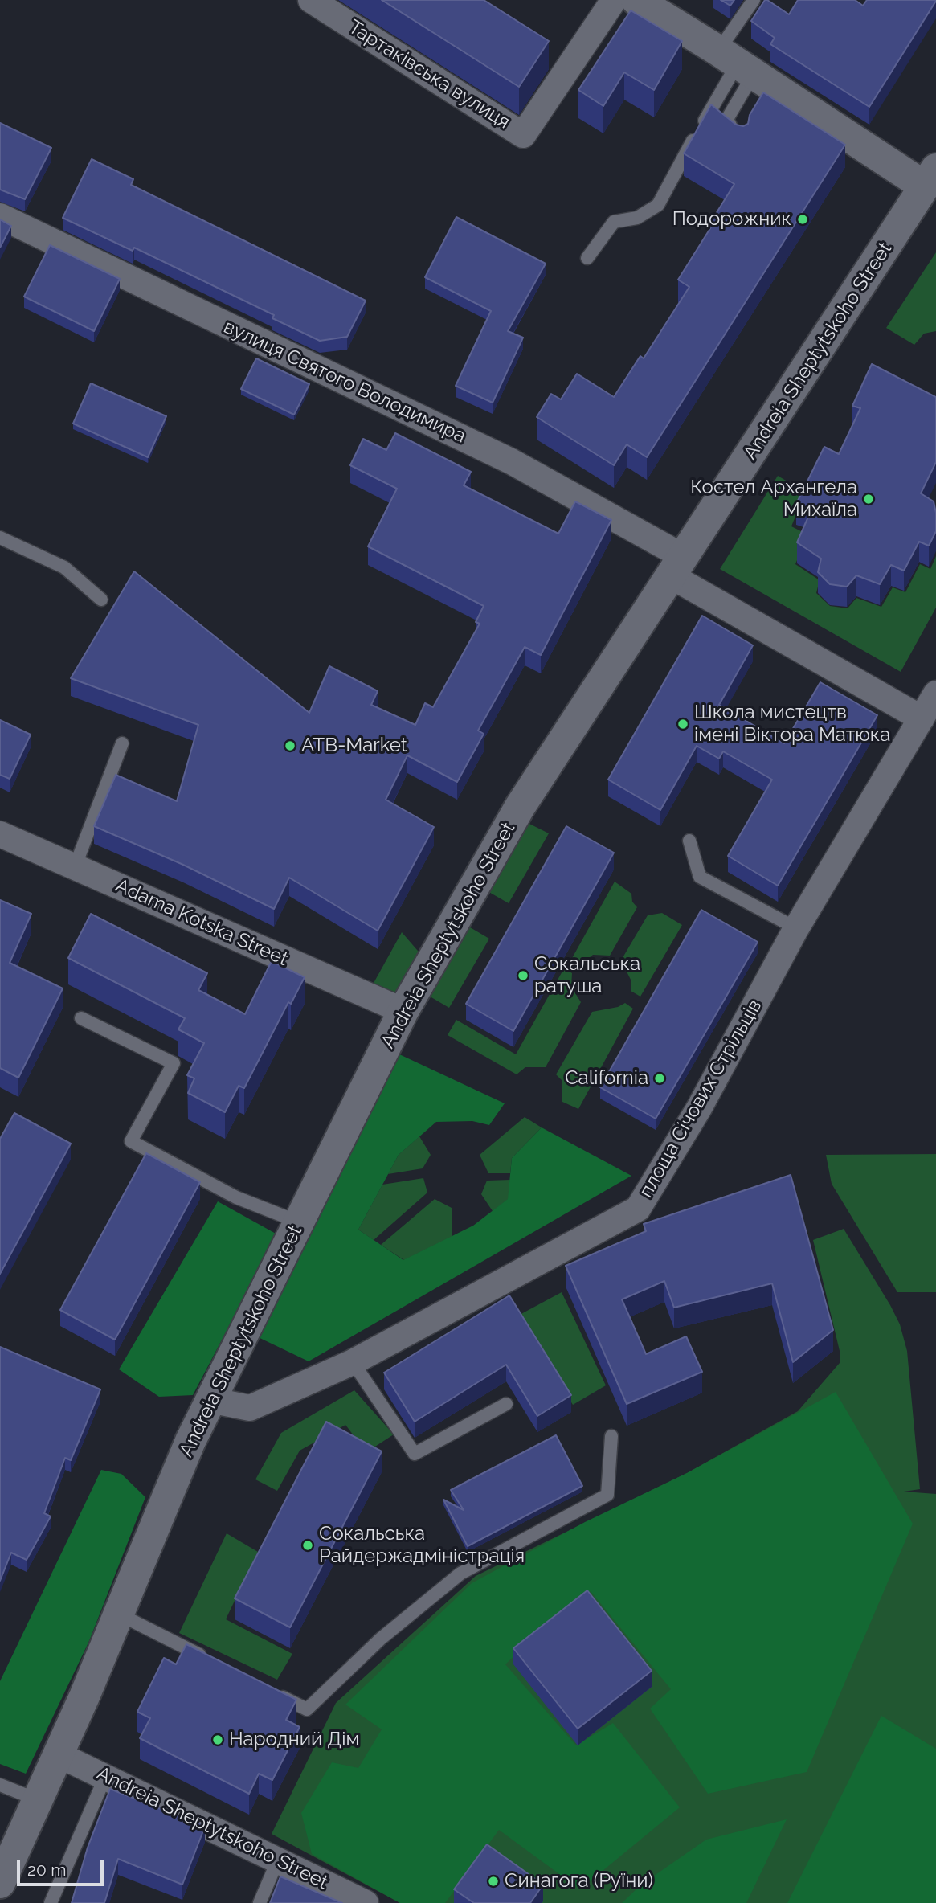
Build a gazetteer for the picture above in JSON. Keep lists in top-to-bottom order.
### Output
{
  "streets": {
    "street": [
      "Тартаківська вулиця",
      "Andreia Sheptytskoho Street",
      "вулиця Святого Володимира",
      "Adama Kotska Street",
      "площа Січових Стрільців"
    ]
  },
  "crossings": [
    ["Andreia Sheptytskoho Street", "вулиця Святого Володимира"],
    ["Andreia Sheptytskoho Street", "Adama Kotska Street"],
    ["Andreia Sheptytskoho Street", "площа Січових Стрільців"],
    ["вулиця Святого Володимира", "площа Січових Стрільців"]
  ],
  "places": [
    "Подорожник",
    "Костел Архангела Михаїла",
    "Школа мистецтв імені Віктора Матюка",
    "ATB-Market",
    "Сокальська ратуша",
    "California",
    "Сокальська Райдержадміністрація",
    "Народний Дім",
    "Синагога (Руїни)"
  ],
  "scale_bar": "20 m"
}
